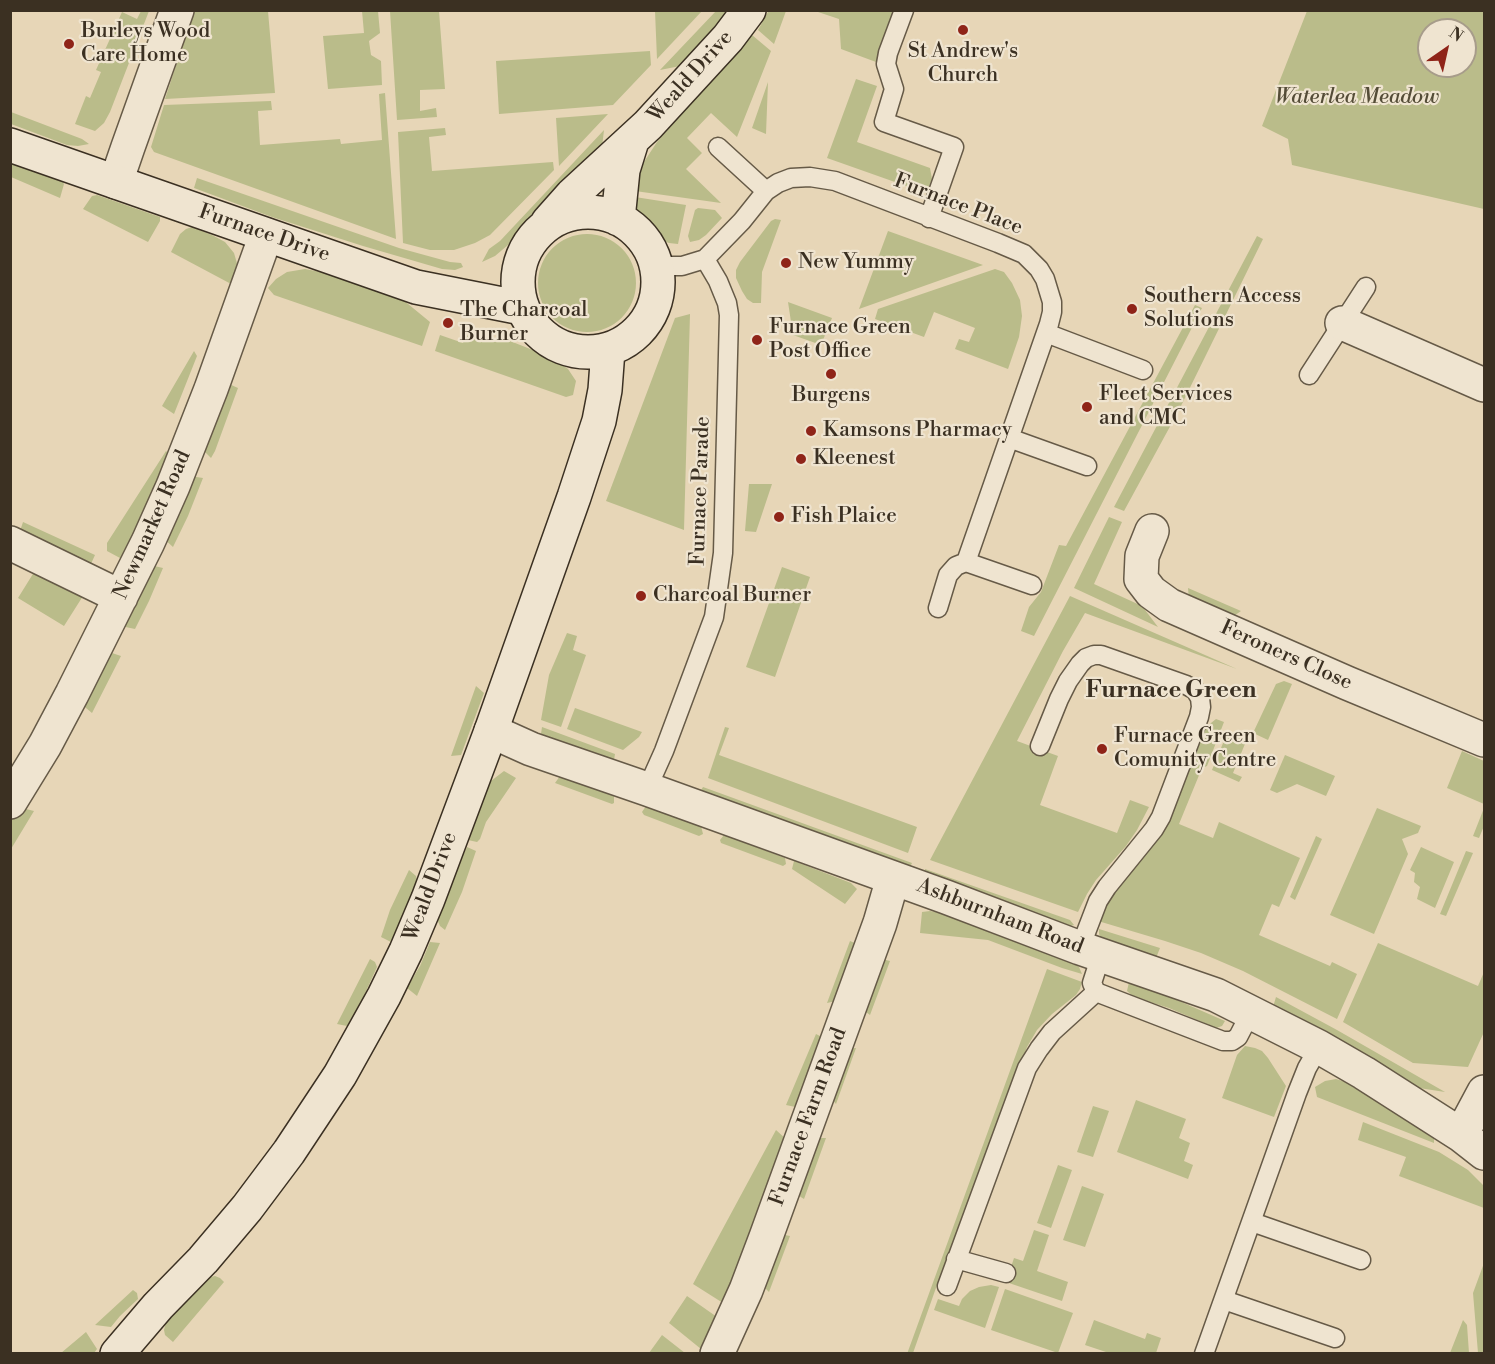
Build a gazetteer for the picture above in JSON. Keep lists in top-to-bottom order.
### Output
{
  "streets": {
    "street": [
      "Weald Drive",
      "Furnace Drive",
      "Newmarket Road",
      "Feroners Close",
      "Ashburnham Road",
      "Furnace Farm Road"
    ],
    "lane": ["Furnace Place", "Furnace Parade"]
  },
  "crossings": [
    ["Weald Drive", "Furnace Drive"],
    ["Weald Drive", "Ashburnham Road"],
    ["Furnace Place", "Furnace Parade"],
    ["Furnace Drive", "Newmarket Road"],
    ["Furnace Parade", "Ashburnham Road"],
    ["Ashburnham Road", "Furnace Farm Road"]
  ],
  "districts": ["Furnace Green"],
  "parks": ["Waterlea Meadow"],
  "places": [
    "St Andrew's Church",
    "Burleys Wood Care Home",
    "New Yummy",
    "Southern Access Solutions",
    "The Charcoal Burner",
    "Furnace Green Post Office",
    "Burgens",
    "Fleet Services and CMC",
    "Kamsons Pharmacy",
    "Kleenest",
    "Fish Plaice",
    "Charcoal Burner",
    "Furnace Green Comunity Centre"
  ],
  "north": "top right"
}
